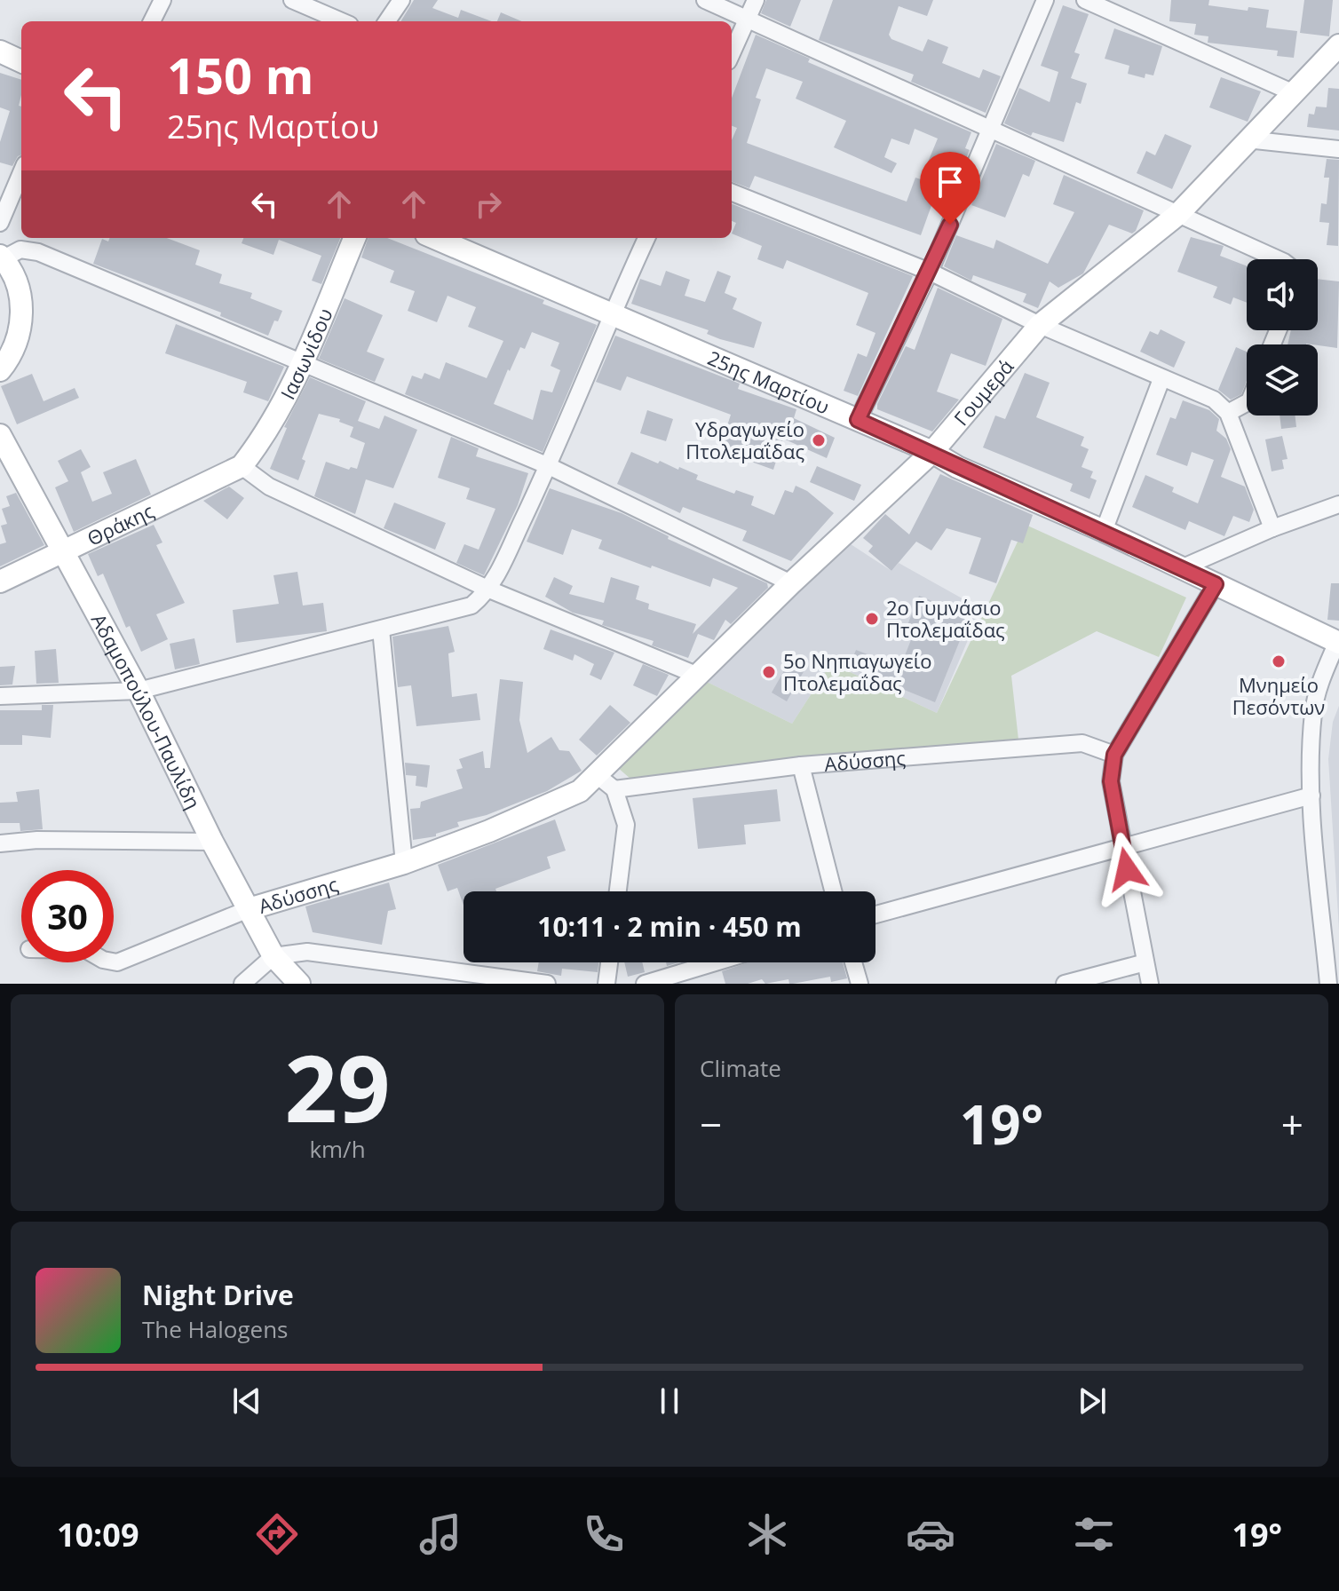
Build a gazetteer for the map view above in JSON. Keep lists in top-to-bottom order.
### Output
{
  "streets": {
    "street": [
      "Ιασωνίδου",
      "25ης Μαρτίου",
      "Γουμερά",
      "Θράκης",
      "Αδαμοπούλου-Παυλίδη",
      "Αδύσσης"
    ]
  },
  "crossings": [
    ["Ιασωνίδου", "Θράκης"],
    ["25ης Μαρτίου", "Γουμερά"],
    ["Γουμερά", "Αδύσσης"],
    ["Θράκης", "Αδαμοπούλου-Παυλίδη"],
    ["Αδαμοπούλου-Παυλίδη", "Αδύσσης"]
  ],
  "places": [
    "Υδραγωγείο Πτολεμαΐδας",
    "2ο Γυμνάσιο Πτολεμαΐδας",
    "Μνημείο Πεσόντων",
    "5ο Νηπιαγωγείο Πτολεμαΐδας"
  ],
  "page": {
    "turn": ["150 m", "25ης Μαρτίου"],
    "limit": "30",
    "trip": "10:11 · 2 min · 450 m",
    "tile": [
      ["29", "km/h"],
      "Climate"
    ],
    "heat": ["−", "19°", "+"],
    "song": ["Night Drive", "The Halogens"],
    "tabs": ["10:09", "19°"]
  }
}
